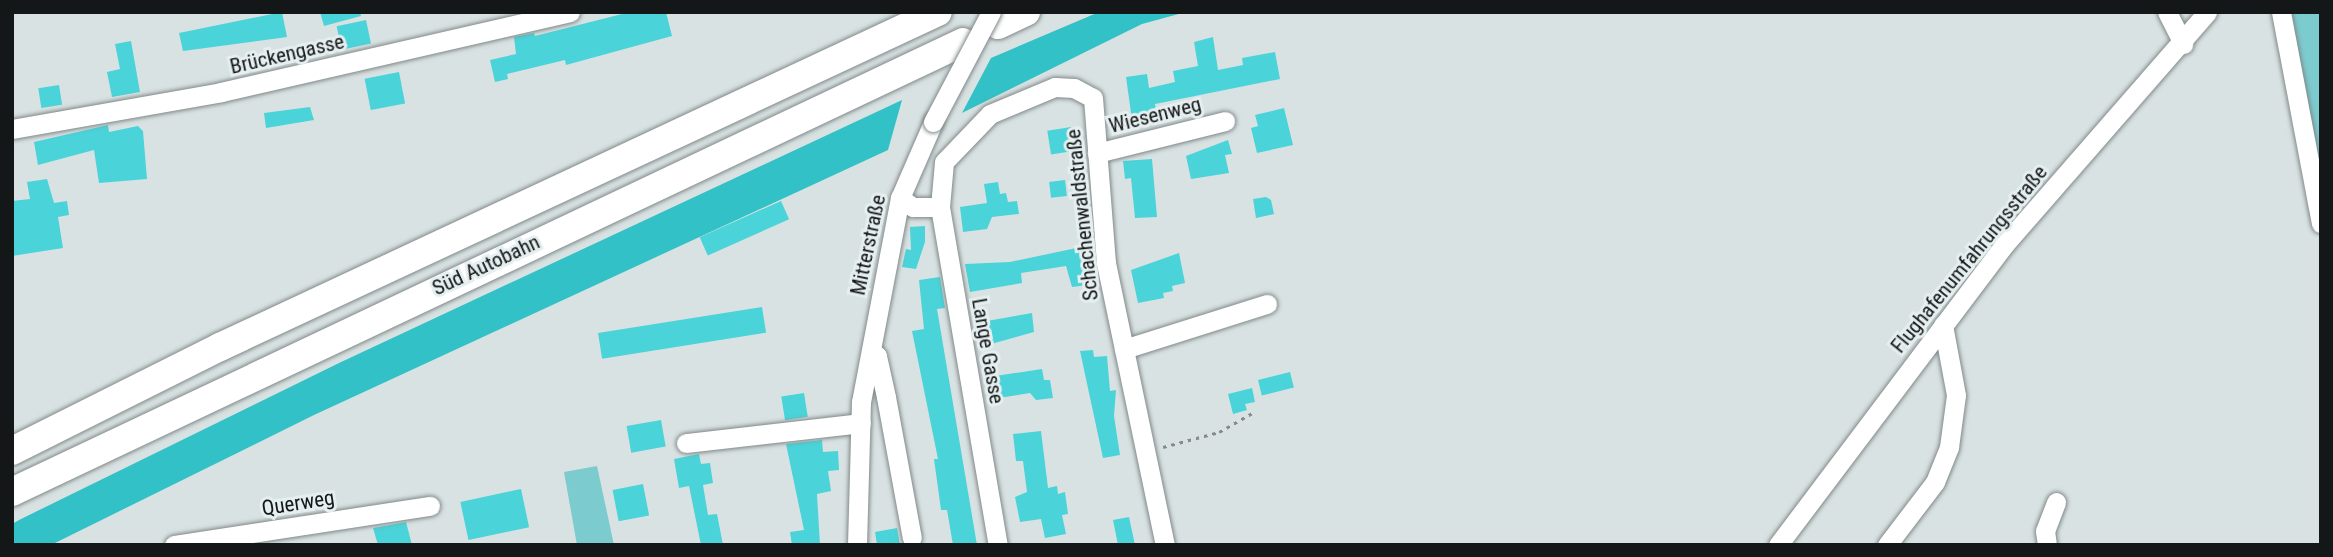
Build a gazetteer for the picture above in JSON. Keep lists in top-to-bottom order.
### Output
{
  "streets": {
    "highway": ["Süd Autobahn"],
    "street": [
      "Brückengasse",
      "Wiesenweg",
      "Schachenwaldstraße",
      "Mitterstraße",
      "Flughafenumfahrungsstraße",
      "Lange Gasse",
      "Querweg"
    ]
  },
  "crossings": [
    ["Wiesenweg", "Schachenwaldstraße"],
    ["Schachenwaldstraße", "Lange Gasse"]
  ]
}
